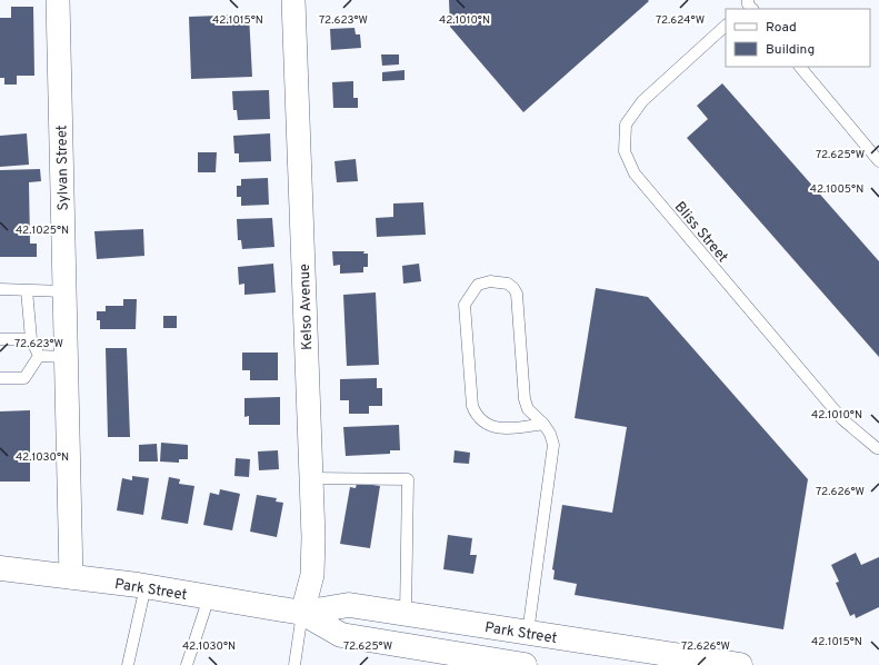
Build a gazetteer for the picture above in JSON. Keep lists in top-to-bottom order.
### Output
{
  "streets": {
    "main road": ["Park Street"],
    "street": ["Sylvan Street", "Kelso Avenue"],
    "lane": ["Bliss Street"]
  },
  "crossings": [
    ["Sylvan Street", "Park Street"],
    ["Kelso Avenue", "Park Street"]
  ],
  "legend": ["Road", "Building"],
  "coordinates": [
    "42.1010°N",
    "42.1015°N",
    "72.623°W",
    "72.624°W",
    "72.625°W",
    "42.1005°N",
    "42.1025°N",
    "42.1030°N",
    "72.626°W"
  ]
}
